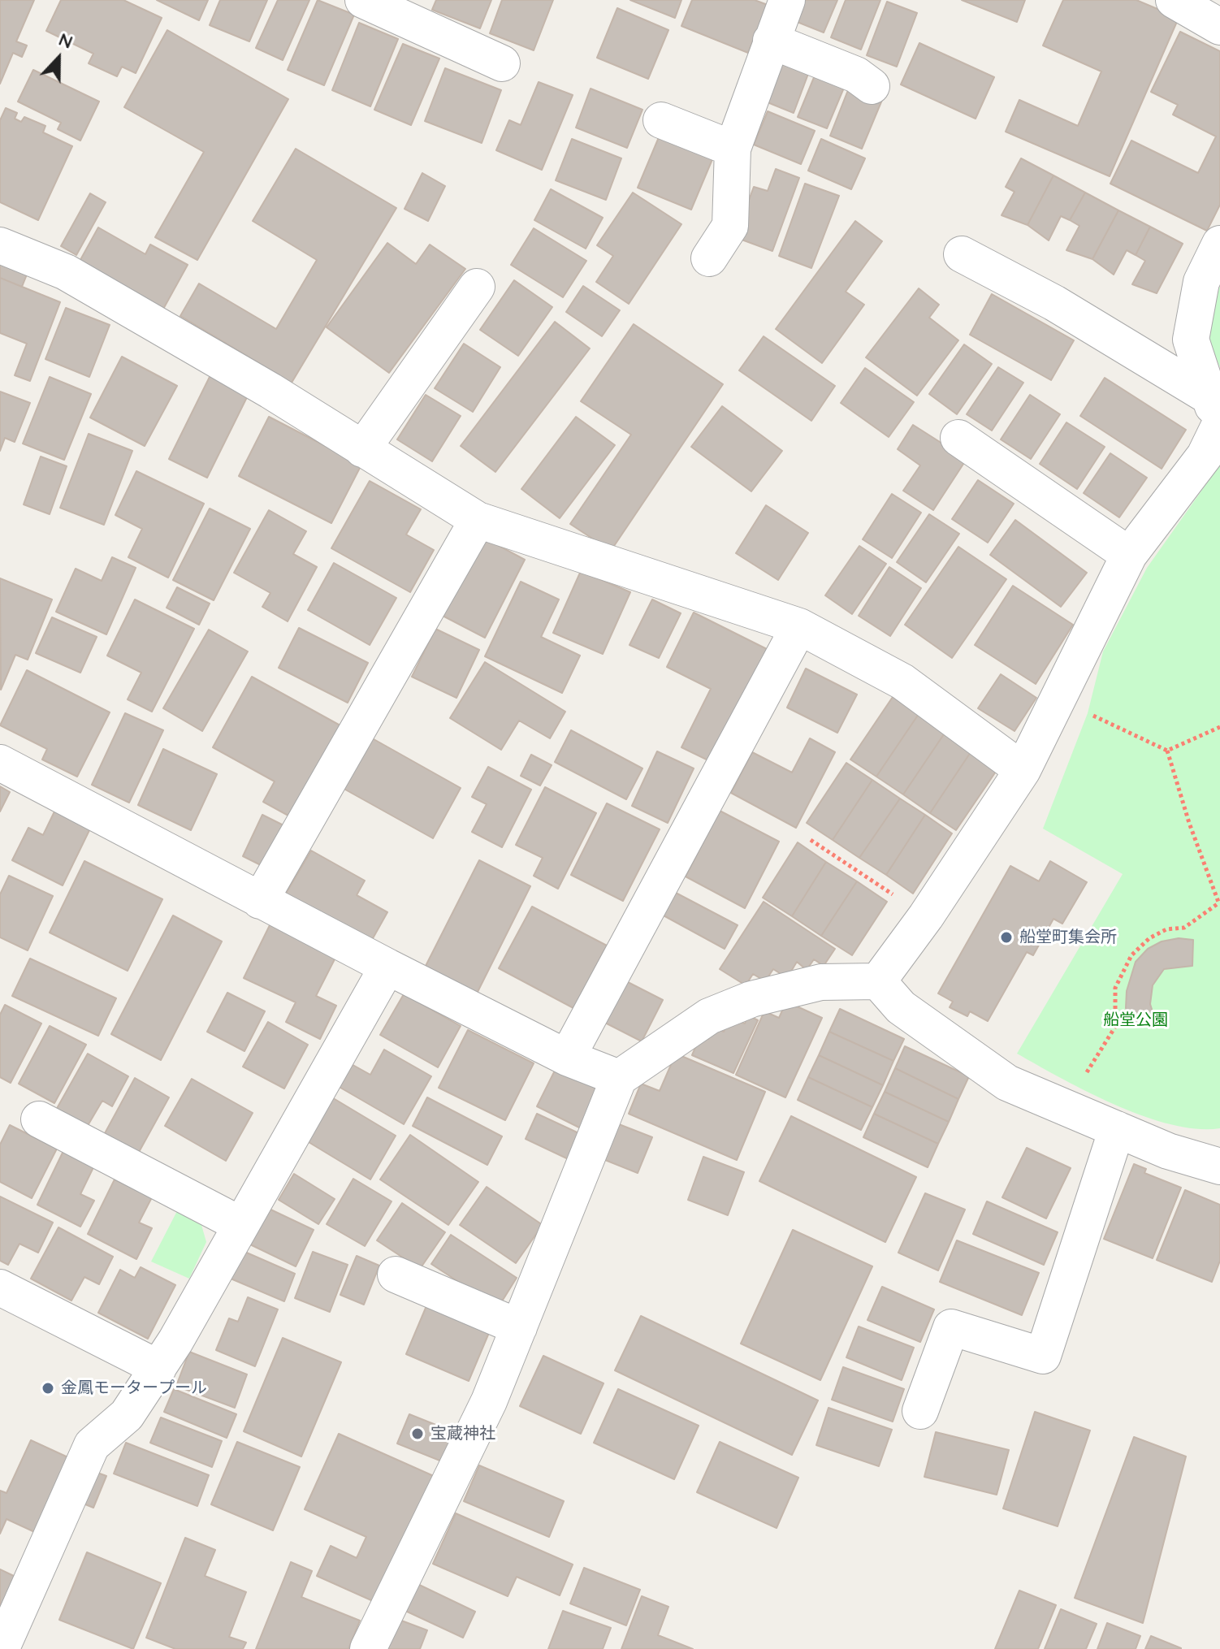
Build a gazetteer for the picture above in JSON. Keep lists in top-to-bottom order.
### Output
{
  "parks": ["船堂公園"],
  "places": ["船堂町集会所", "金鳳モータープール", "宝蔵神社"],
  "north": "top"
}
